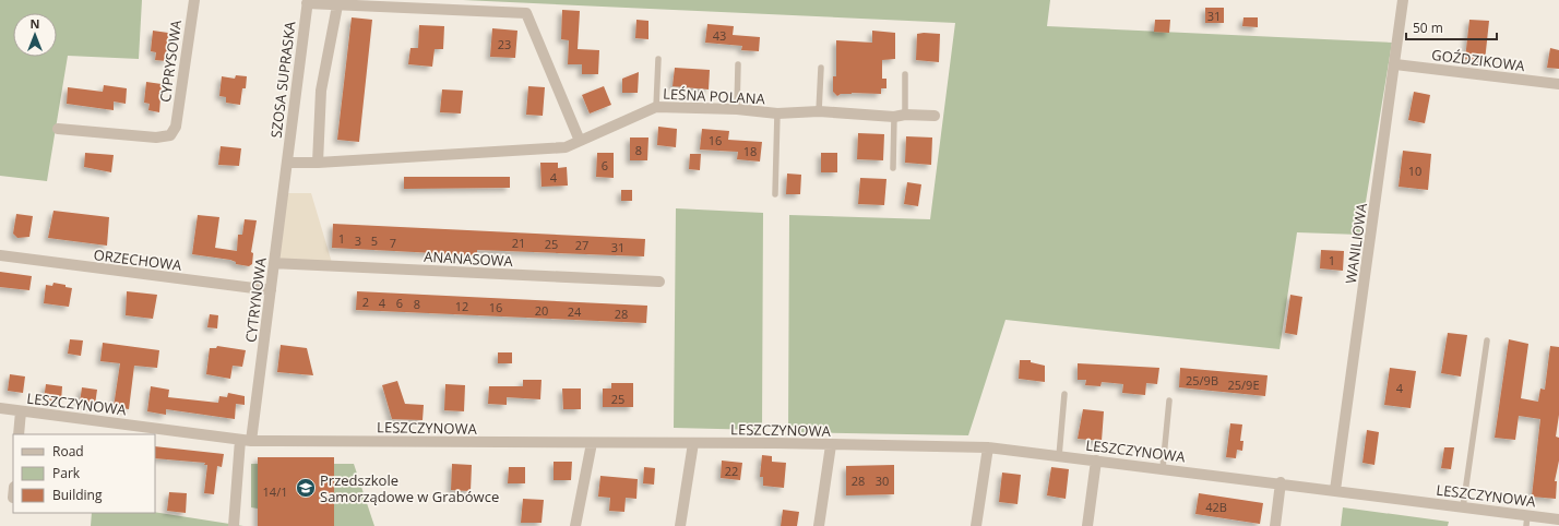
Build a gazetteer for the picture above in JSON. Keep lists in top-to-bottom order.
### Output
{
  "streets": {
    "street": [
      "GOŹDZIKOWA",
      "CYPRYSOWA",
      "SZOSA SUPRASKA",
      "LEŚNA POLANA",
      "WANILIOWA",
      "ANANASOWA",
      "ORZECHOWA",
      "CYTRYNOWA",
      "LESZCZYNOWA"
    ]
  },
  "crossings": [
    ["GOŹDZIKOWA", "WANILIOWA"],
    ["SZOSA SUPRASKA", "LEŚNA POLANA"],
    ["SZOSA SUPRASKA", "CYTRYNOWA"],
    ["LEŚNA POLANA", "CYTRYNOWA"],
    ["WANILIOWA", "LESZCZYNOWA"],
    ["ANANASOWA", "CYTRYNOWA"],
    ["ORZECHOWA", "CYTRYNOWA"],
    ["CYTRYNOWA", "LESZCZYNOWA"]
  ],
  "places": {
    "school or university": ["Przedszkole Samorządowe w Grabówce"]
  },
  "house_numbers": [
    "31",
    "43",
    "23",
    "16",
    "8",
    "18",
    "6",
    "10",
    "4",
    "1",
    "3",
    "5",
    "7",
    "21",
    "25",
    "27",
    "31",
    "1",
    "2",
    "4",
    "6",
    "8",
    "12",
    "16",
    "20",
    "24",
    "28",
    "25/9B",
    "25/9E",
    "4",
    "25",
    "22",
    "28",
    "30",
    "14/1",
    "42B"
  ],
  "legend": ["Road", "Park", "Building"],
  "scale_bar": "50 m",
  "north": "top"
}
